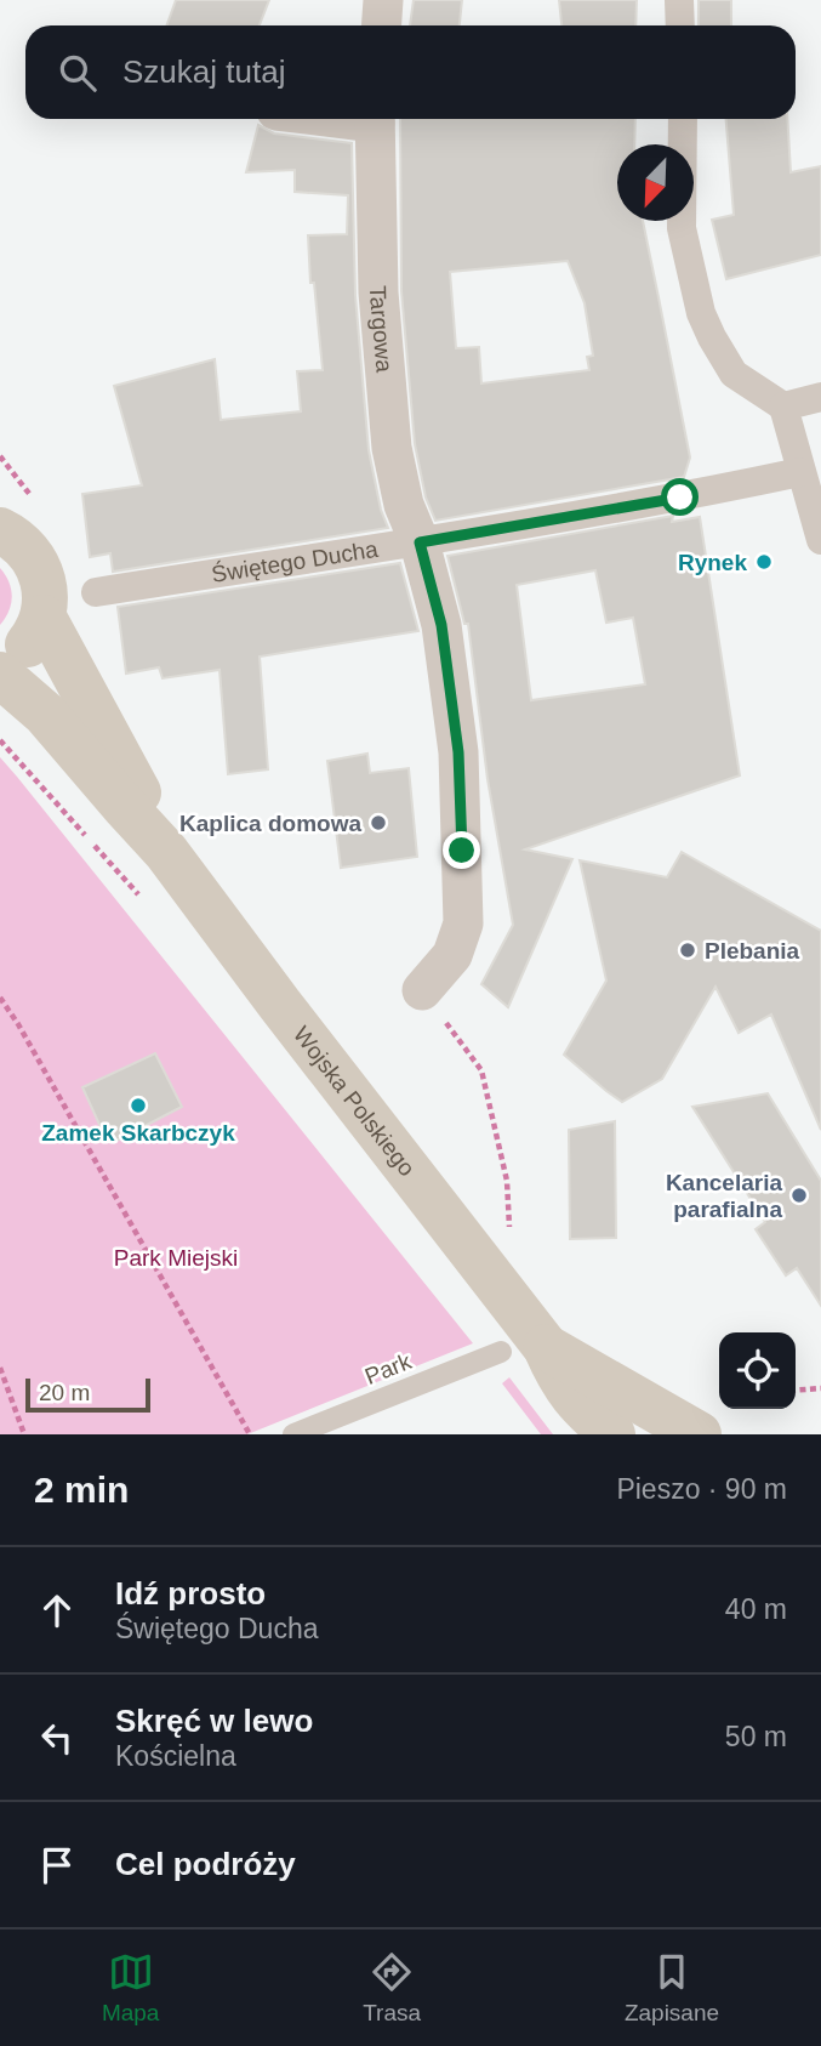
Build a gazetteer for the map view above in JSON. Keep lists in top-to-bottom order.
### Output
{
  "streets": {
    "main road": ["Wojska Polskiego"],
    "street": ["Targowa", "Świętego Ducha"],
    "lane": ["Park"]
  },
  "crossings": [
    ["Targowa", "Świętego Ducha"]
  ],
  "parks": ["Park Miejski"],
  "places": [
    "Rynek",
    "Kaplica domowa",
    "Plebania",
    "Zamek Skarbczyk",
    "Kancelaria parafialna"
  ],
  "scale_bar": "20 m",
  "north": "bottom left",
  "page": {
    "search": "Szukaj tutaj",
    "scale": "20 m",
    "heading": ["2 min", "Pieszo · 90 m"],
    "list": [
      ["Idź prosto", "Świętego Ducha", "40 m"],
      ["Skręć w lewo", "Kościelna", "50 m"],
      "Cel podróży"
    ],
    "nav": ["Mapa", "Trasa", "Zapisane"]
  }
}
